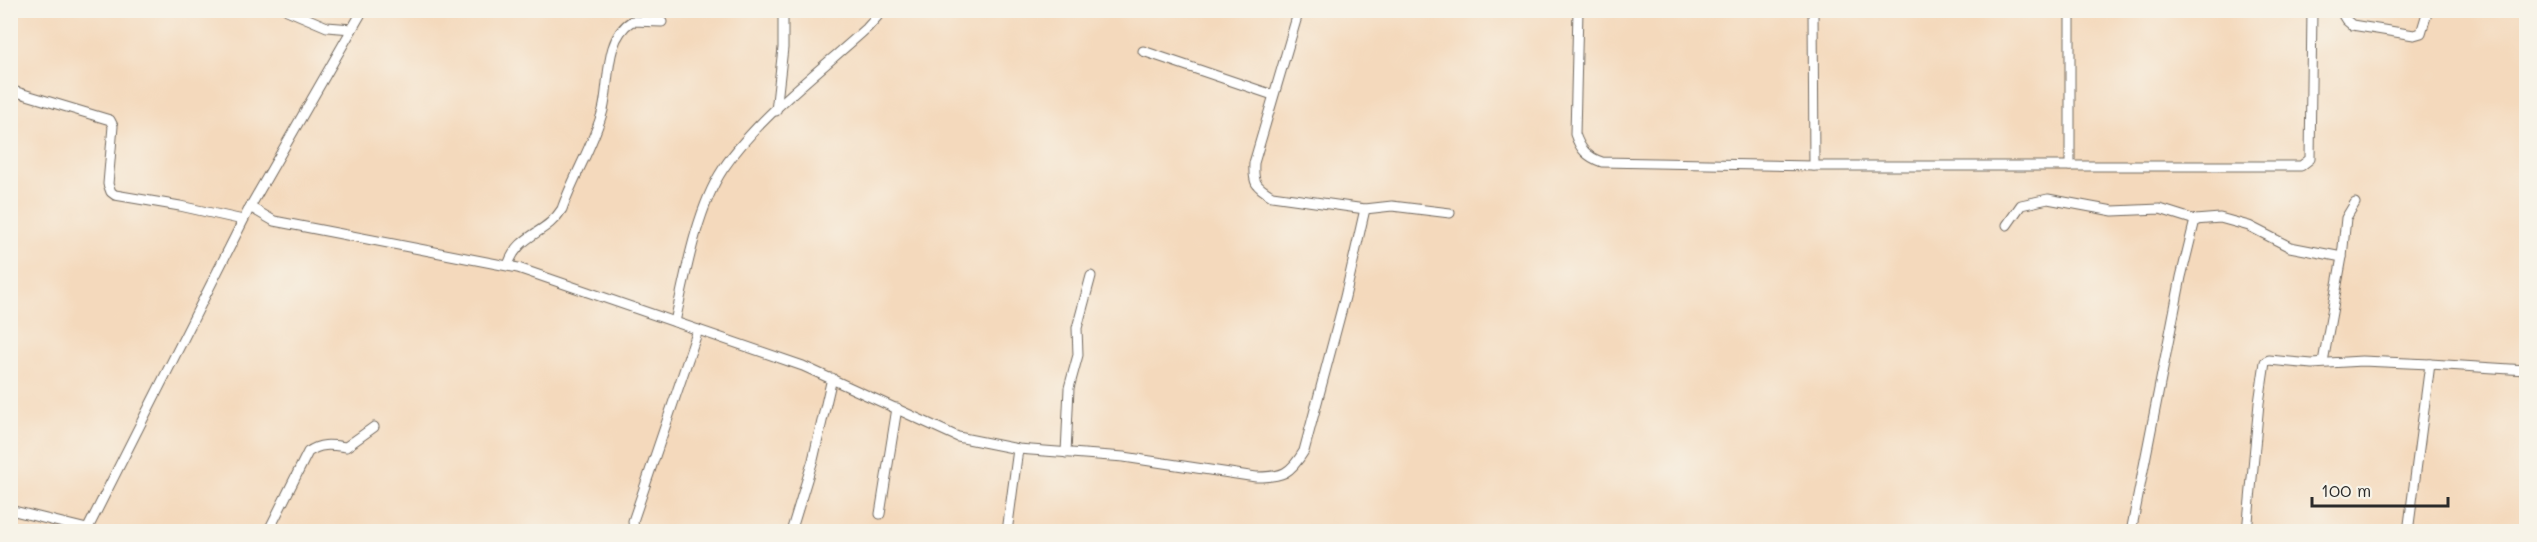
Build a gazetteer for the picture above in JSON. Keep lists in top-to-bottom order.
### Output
{
  "scale_bar": "100 m"
}
